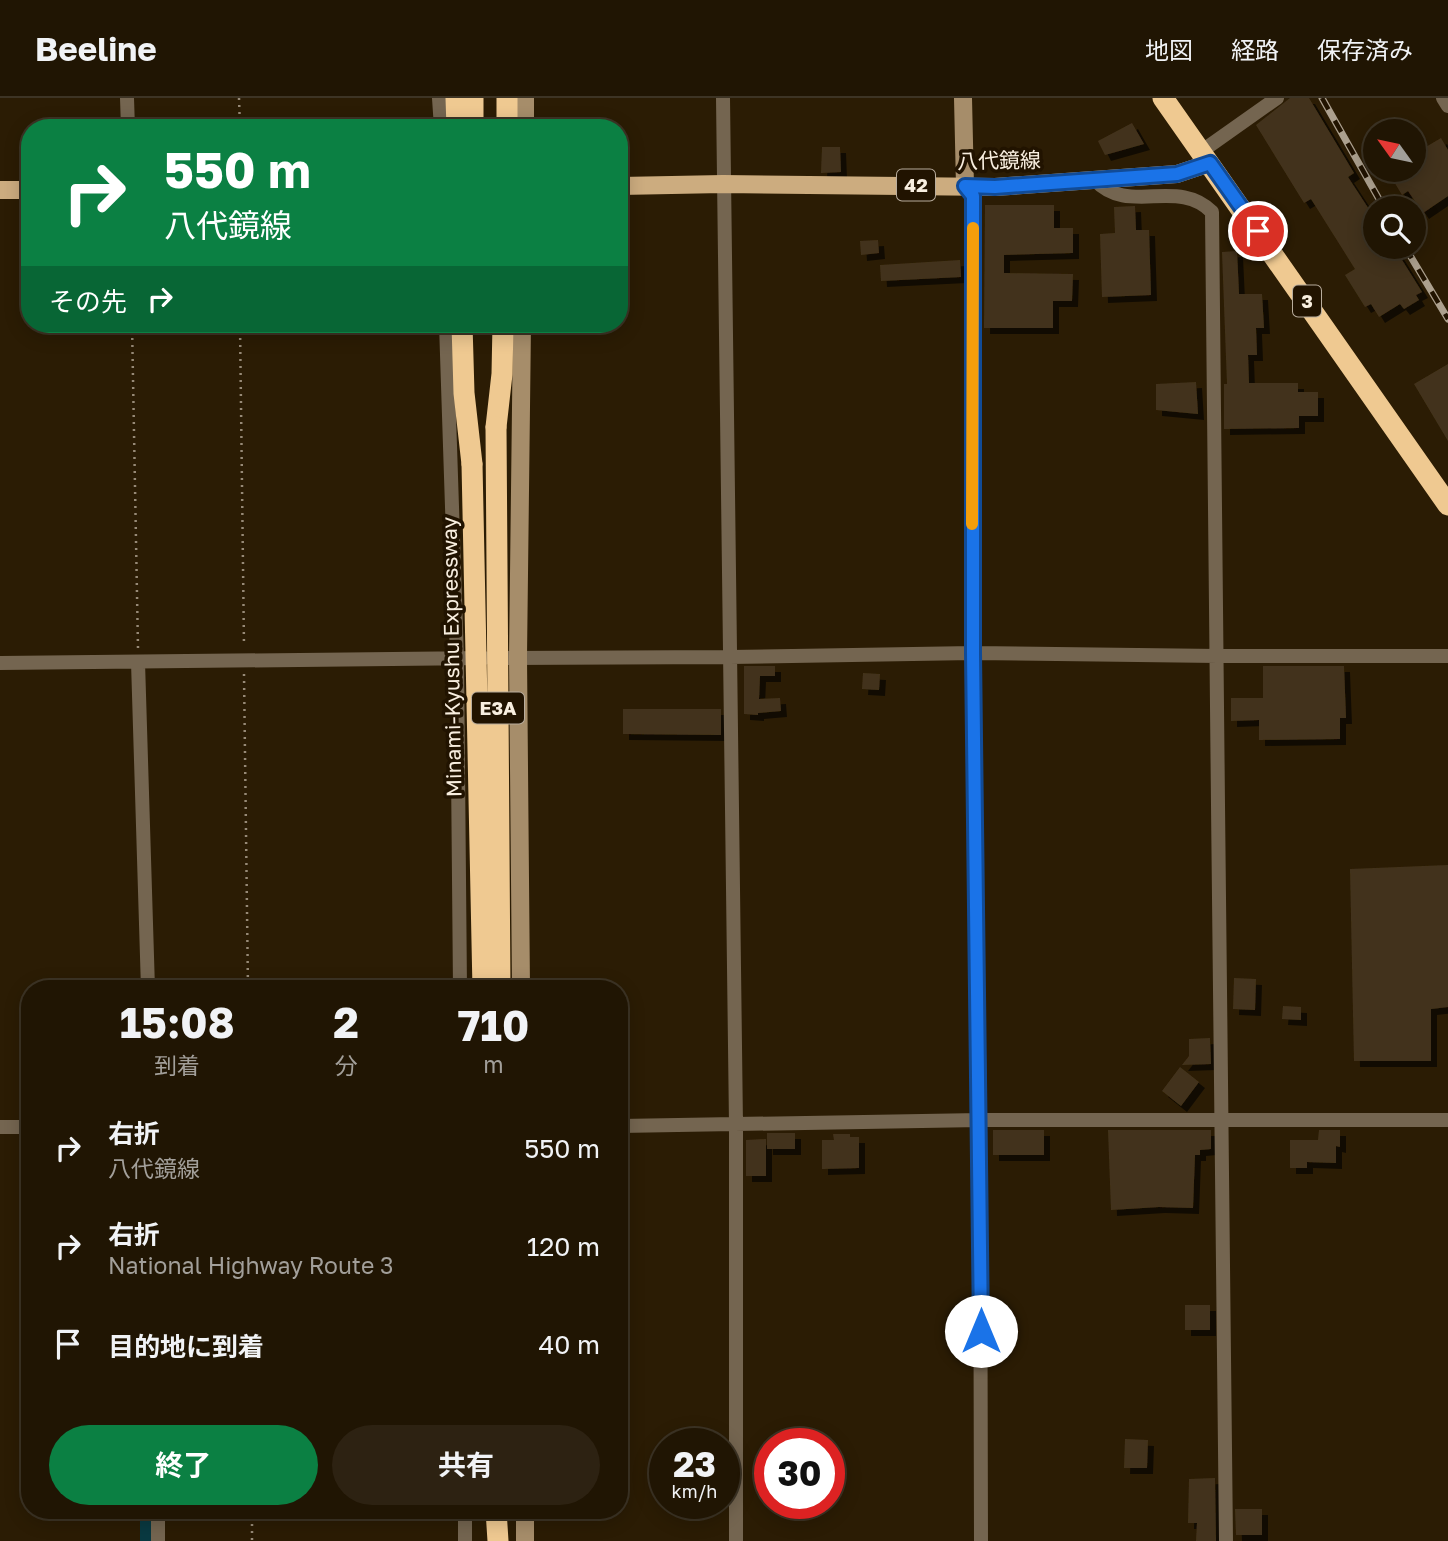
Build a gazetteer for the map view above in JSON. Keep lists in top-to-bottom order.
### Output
{
  "streets": {
    "highway": ["3", "Minami-Kyushu Expressway", "E3A"],
    "main road": ["八代鏡線", "42"]
  },
  "crossings": [
    ["八代鏡線", "3"]
  ],
  "north": "top left",
  "page": {
    "header": "Beeline",
    "nav": ["地図", "経路", "保存済み"],
    "turn": ["550 m", "八代鏡線"],
    "then": "その先",
    "eta": [
      "15:08",
      "到着",
      "2",
      "分",
      "710",
      "m"
    ],
    "list": [
      {
        "name": "右折",
        "note": "八代鏡線",
        "value": "550 m"
      },
      {
        "name": "右折",
        "note": "National Highway Route 3",
        "value": "120 m"
      },
      {
        "name": "目的地に到着",
        "value": "40 m"
      }
    ],
    "buttons": ["終了", "共有"],
    "speed": "23 km/h",
    "limit": "30"
  }
}
